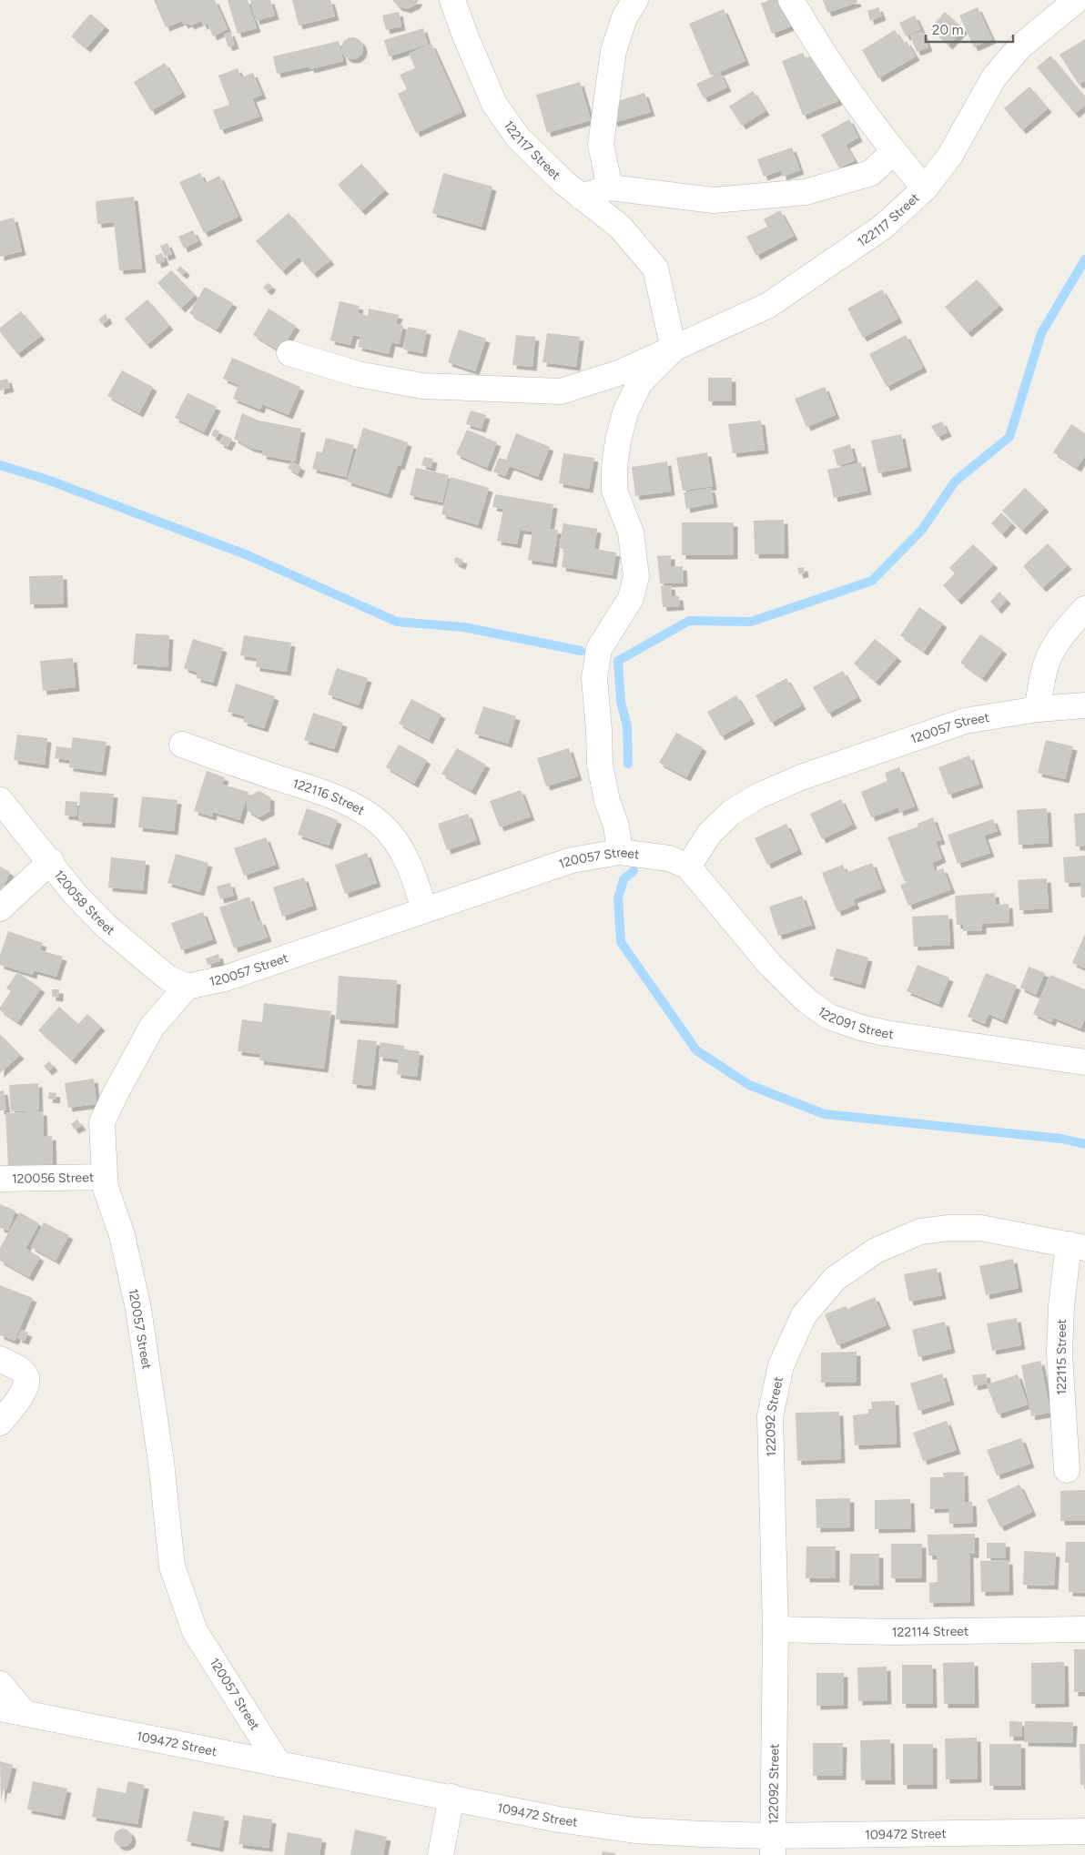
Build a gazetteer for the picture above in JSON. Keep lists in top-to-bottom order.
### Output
{
  "streets": {
    "street": [
      "122117 Street",
      "120057 Street",
      "122116 Street",
      "120058 Street",
      "122091 Street",
      "120056 Street",
      "122115 Street",
      "122092 Street",
      "122114 Street",
      "109472 Street"
    ]
  },
  "crossings": [
    ["120057 Street", "122116 Street"],
    ["120057 Street", "120058 Street"],
    ["120057 Street", "122091 Street"],
    ["120057 Street", "120056 Street"],
    ["120057 Street", "109472 Street"],
    ["122115 Street", "122092 Street"],
    ["122092 Street", "122114 Street"],
    ["122092 Street", "109472 Street"]
  ],
  "scale_bar": "20 m"
}
